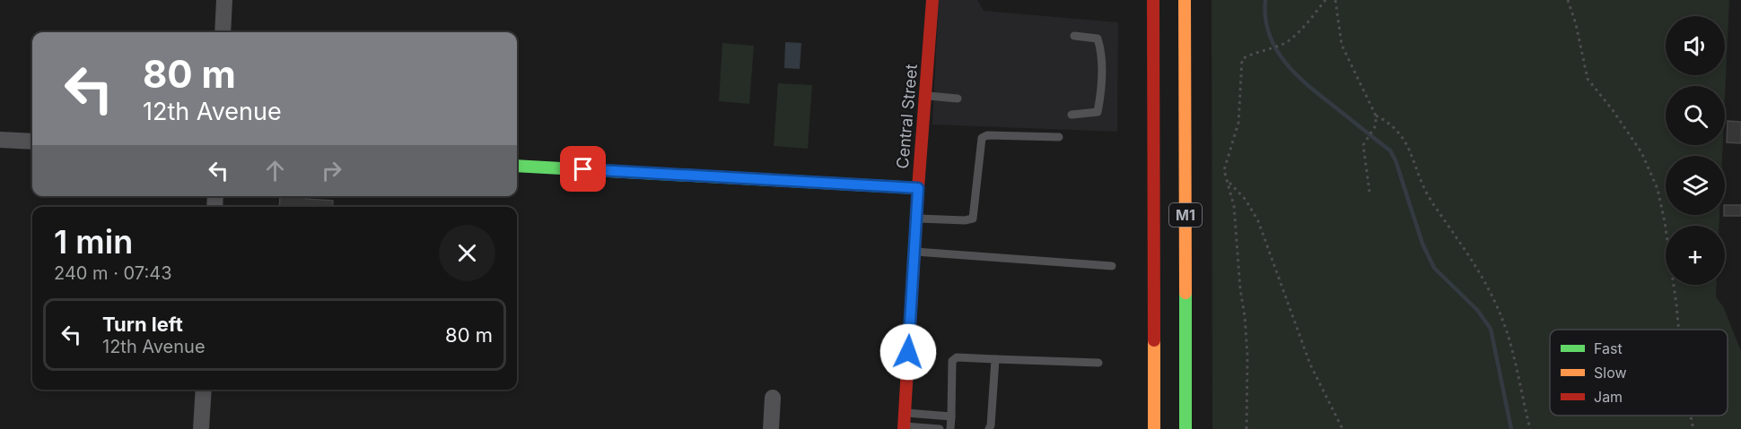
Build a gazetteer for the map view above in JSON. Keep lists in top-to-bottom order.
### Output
{
  "streets": {
    "main road": ["Central Street", "M1"]
  },
  "legend": ["Fast", "Slow", "Jam"],
  "page": {
    "map_buttons": "+",
    "turn": ["80 m", "12th Avenue"],
    "heading": ["1 min", "240 m · 07:43"],
    "list": [
      {
        "name": "Turn left",
        "note": "12th Avenue",
        "value": "80 m"
      }
    ]
  }
}
